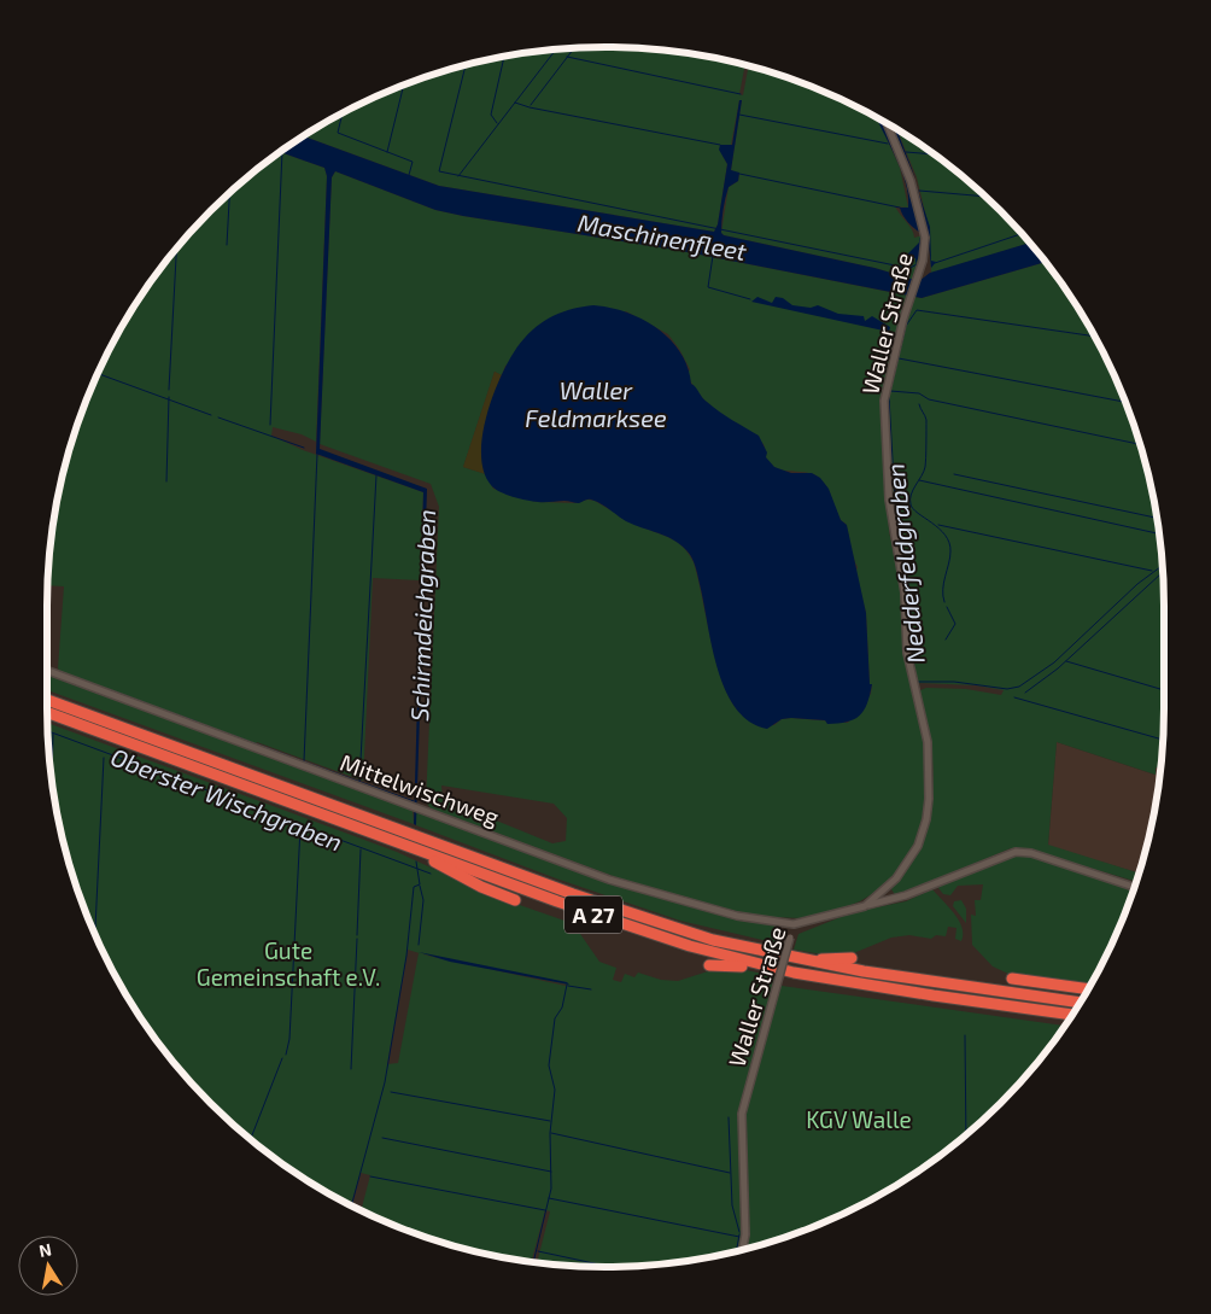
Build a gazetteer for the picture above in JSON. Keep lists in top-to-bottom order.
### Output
{
  "streets": {
    "highway": ["A 27"],
    "street": ["Waller Straße", "Mittelwischweg"]
  },
  "crossings": [
    ["Waller Straße", "Mittelwischweg"]
  ],
  "water": [
    "Maschinenfleet",
    "Waller Feldmarksee",
    "Nedderfeldgraben",
    "Schirmdeichgraben",
    "Oberster Wischgraben"
  ],
  "parks": ["Gute Gemeinschaft e.V.", "KGV Walle"],
  "north": "top"
}
